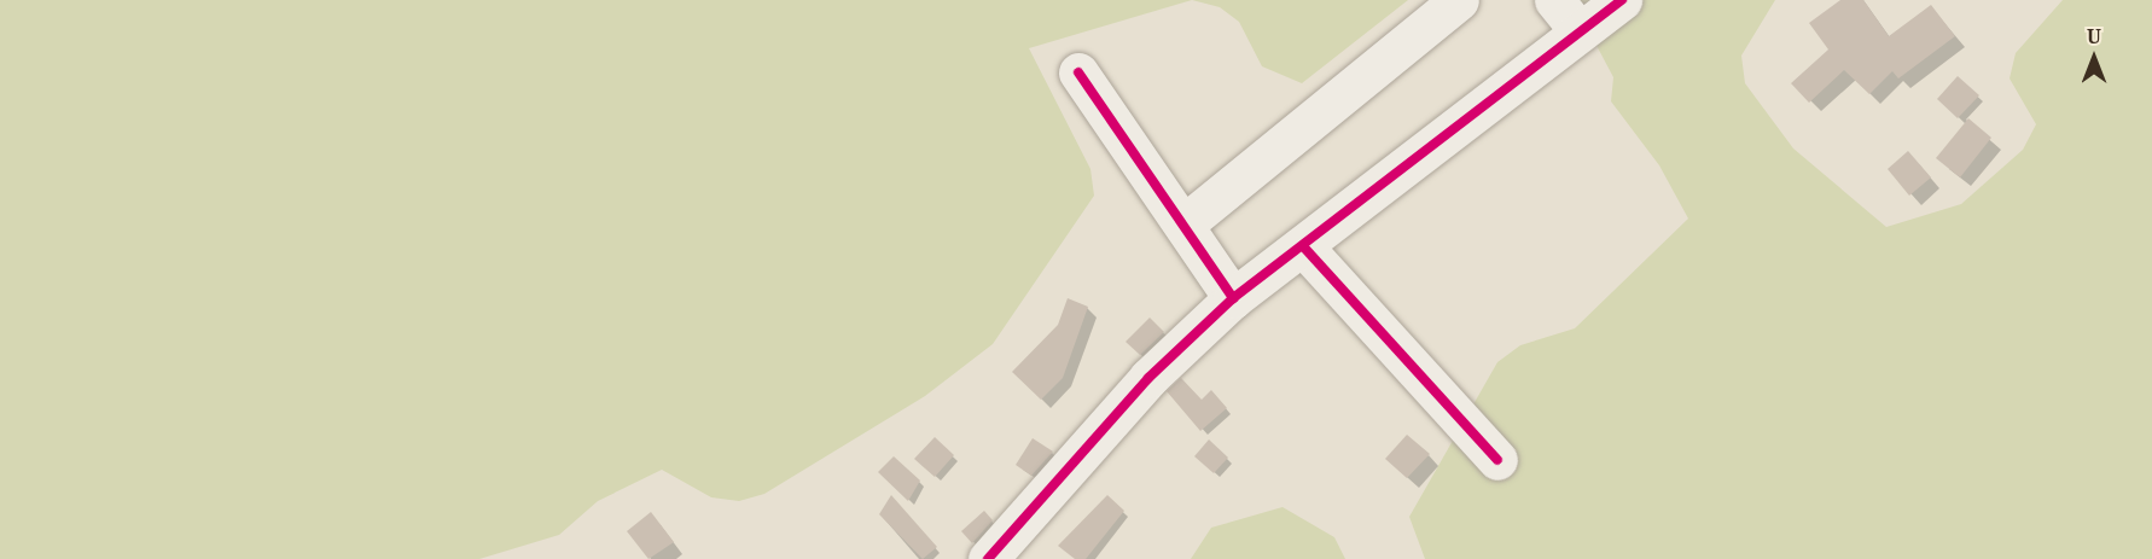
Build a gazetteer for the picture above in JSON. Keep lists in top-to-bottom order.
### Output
{
  "north": "top"
}
